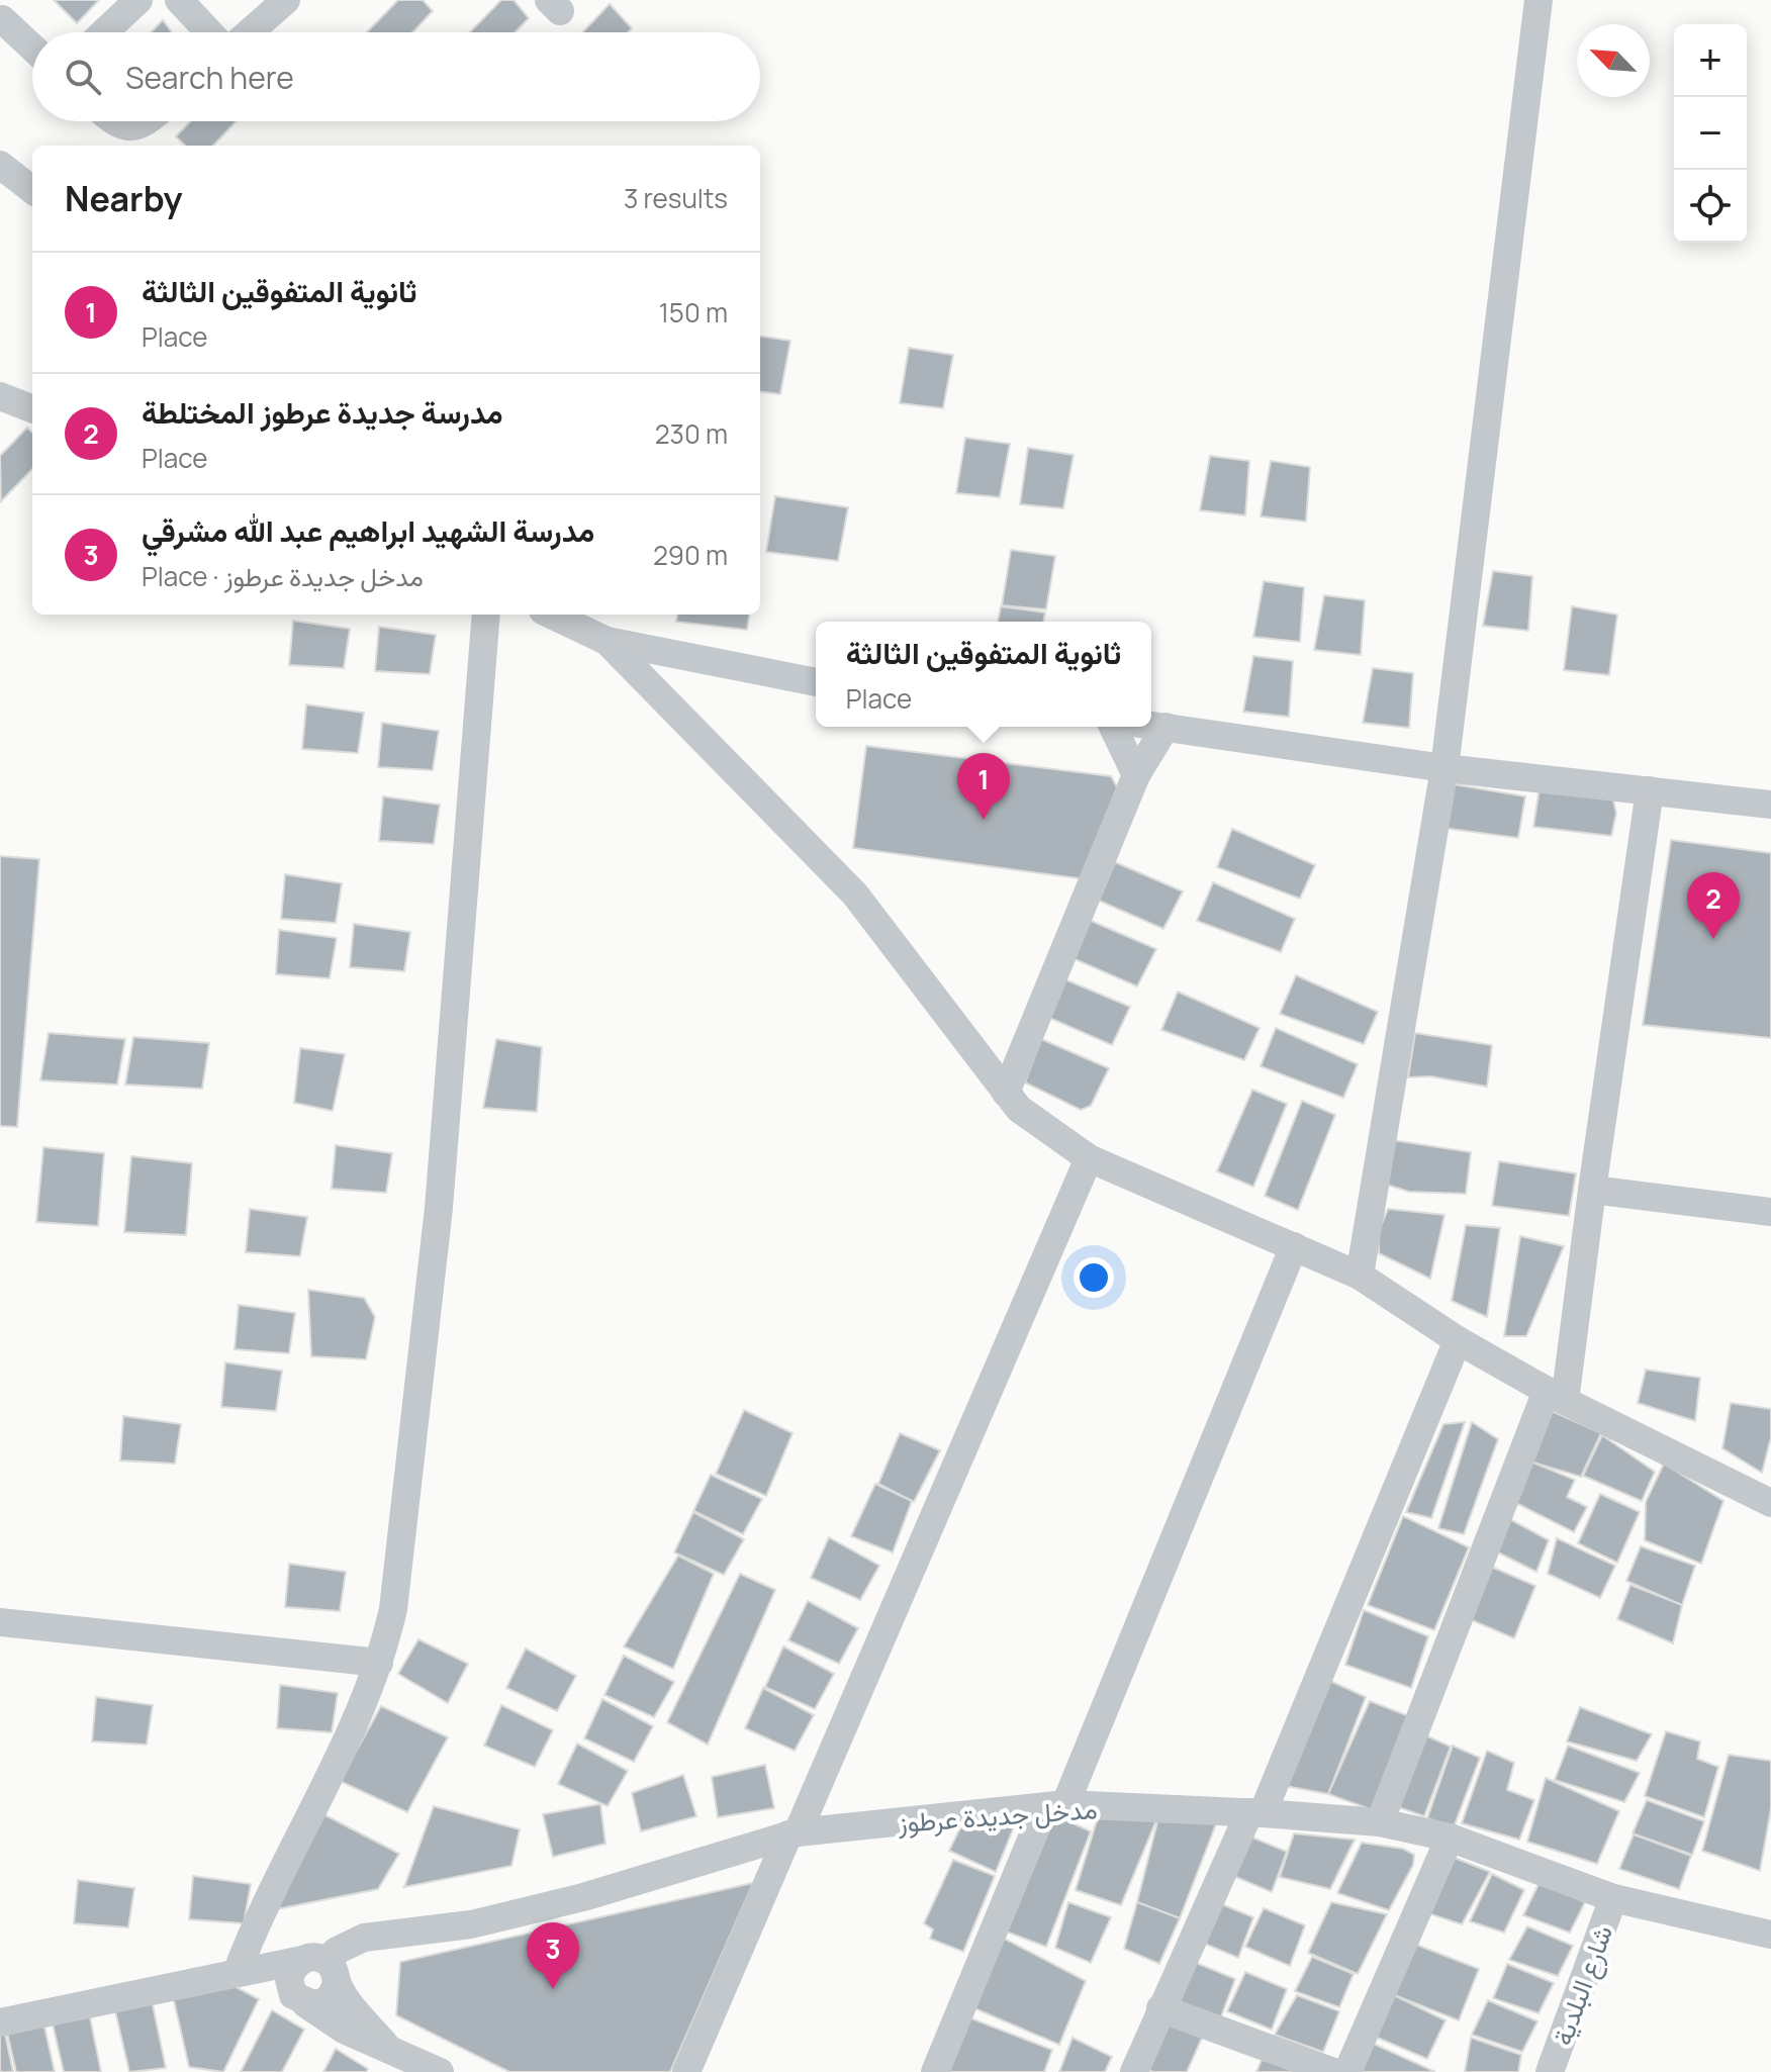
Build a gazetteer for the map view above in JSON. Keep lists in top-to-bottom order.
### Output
{
  "streets": {
    "street": ["مدخل جديدة عرطوز", "شارع البلدية"]
  },
  "crossings": [
    ["مدخل جديدة عرطوز", "شارع البلدية"]
  ],
  "north": "top left",
  "page": {
    "map_buttons": ["+", "−"],
    "search": "Search here",
    "heading": ["Nearby", "3 results"],
    "list": [
      {
        "mark": "1",
        "name": "ثانوية المتفوقين الثالثة",
        "note": "Place",
        "value": "150 m"
      },
      {
        "mark": "2",
        "name": "مدرسة جديدة عرطوز المختلطة",
        "note": "Place",
        "value": "230 m"
      },
      {
        "mark": "3",
        "name": "مدرسة الشهيد ابراهيم عبد الله مشرقي",
        "note": "Place · مدخل جديدة عرطوز",
        "value": "290 m"
      }
    ],
    "popup": ["ثانوية المتفوقين الثالثة", "Place"],
    "pins": ["1", "2", "3"]
  }
}
